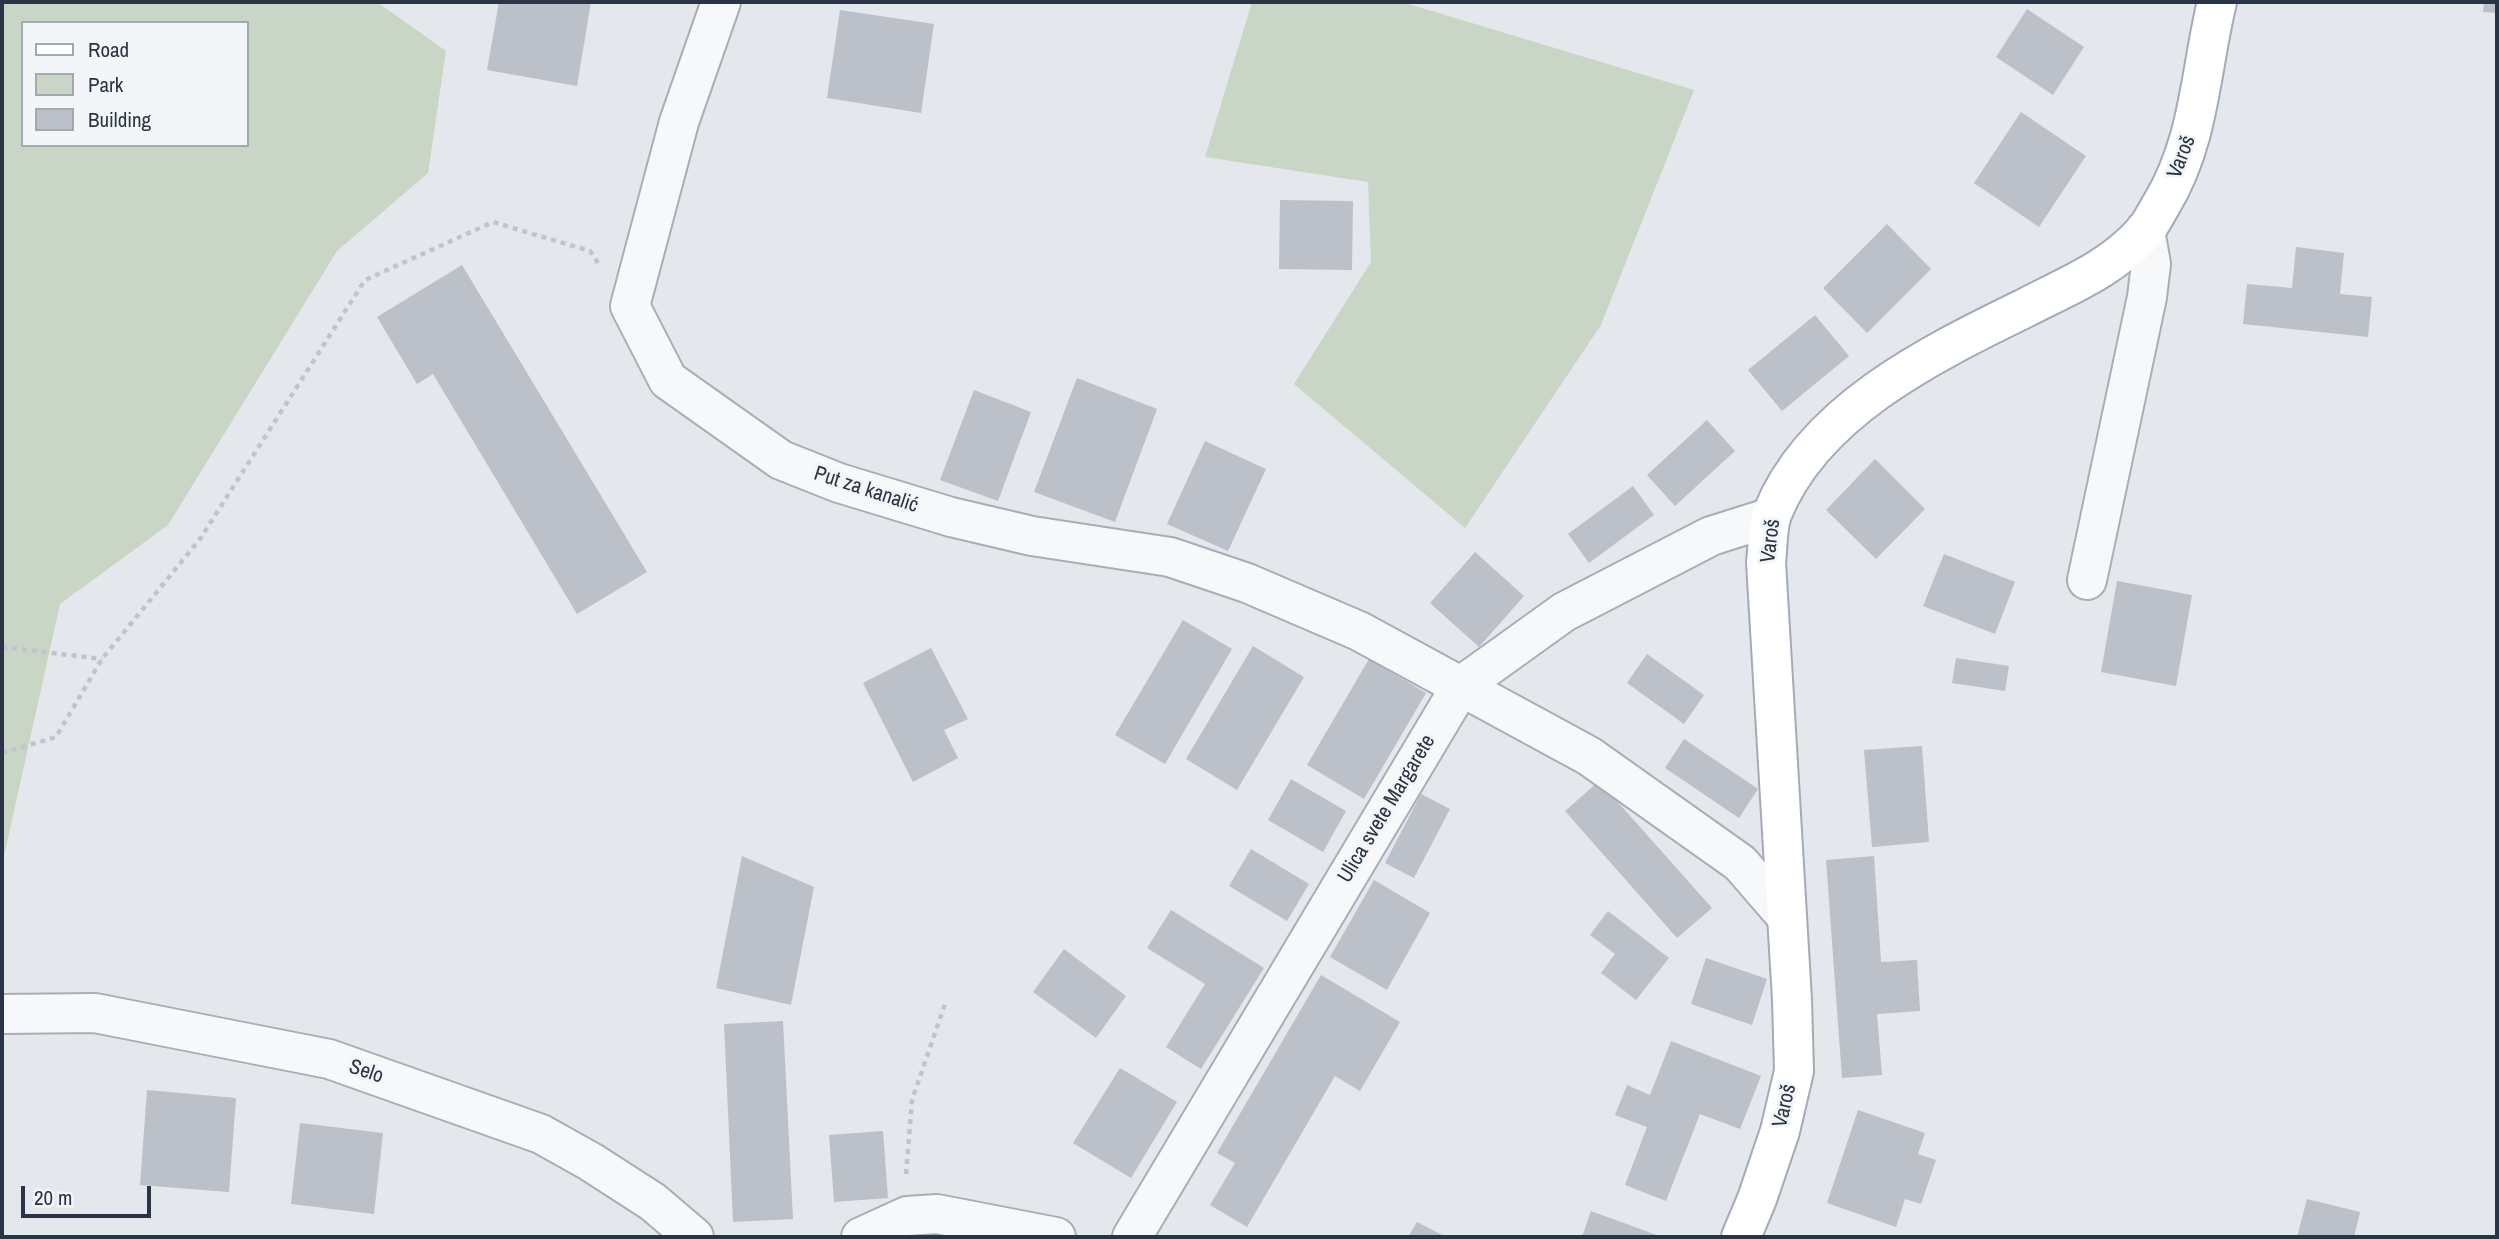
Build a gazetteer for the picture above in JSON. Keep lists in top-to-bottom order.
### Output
{
  "streets": {
    "main road": ["Varoš"],
    "street": ["Put za kanalić", "Ulica svete Margarete", "Selo"]
  },
  "crossings": [
    ["Varoš", "Put za kanalić"],
    ["Varoš", "Ulica svete Margarete"],
    ["Put za kanalić", "Ulica svete Margarete"]
  ],
  "legend": ["Road", "Park", "Building"],
  "scale_bar": "20 m"
}
